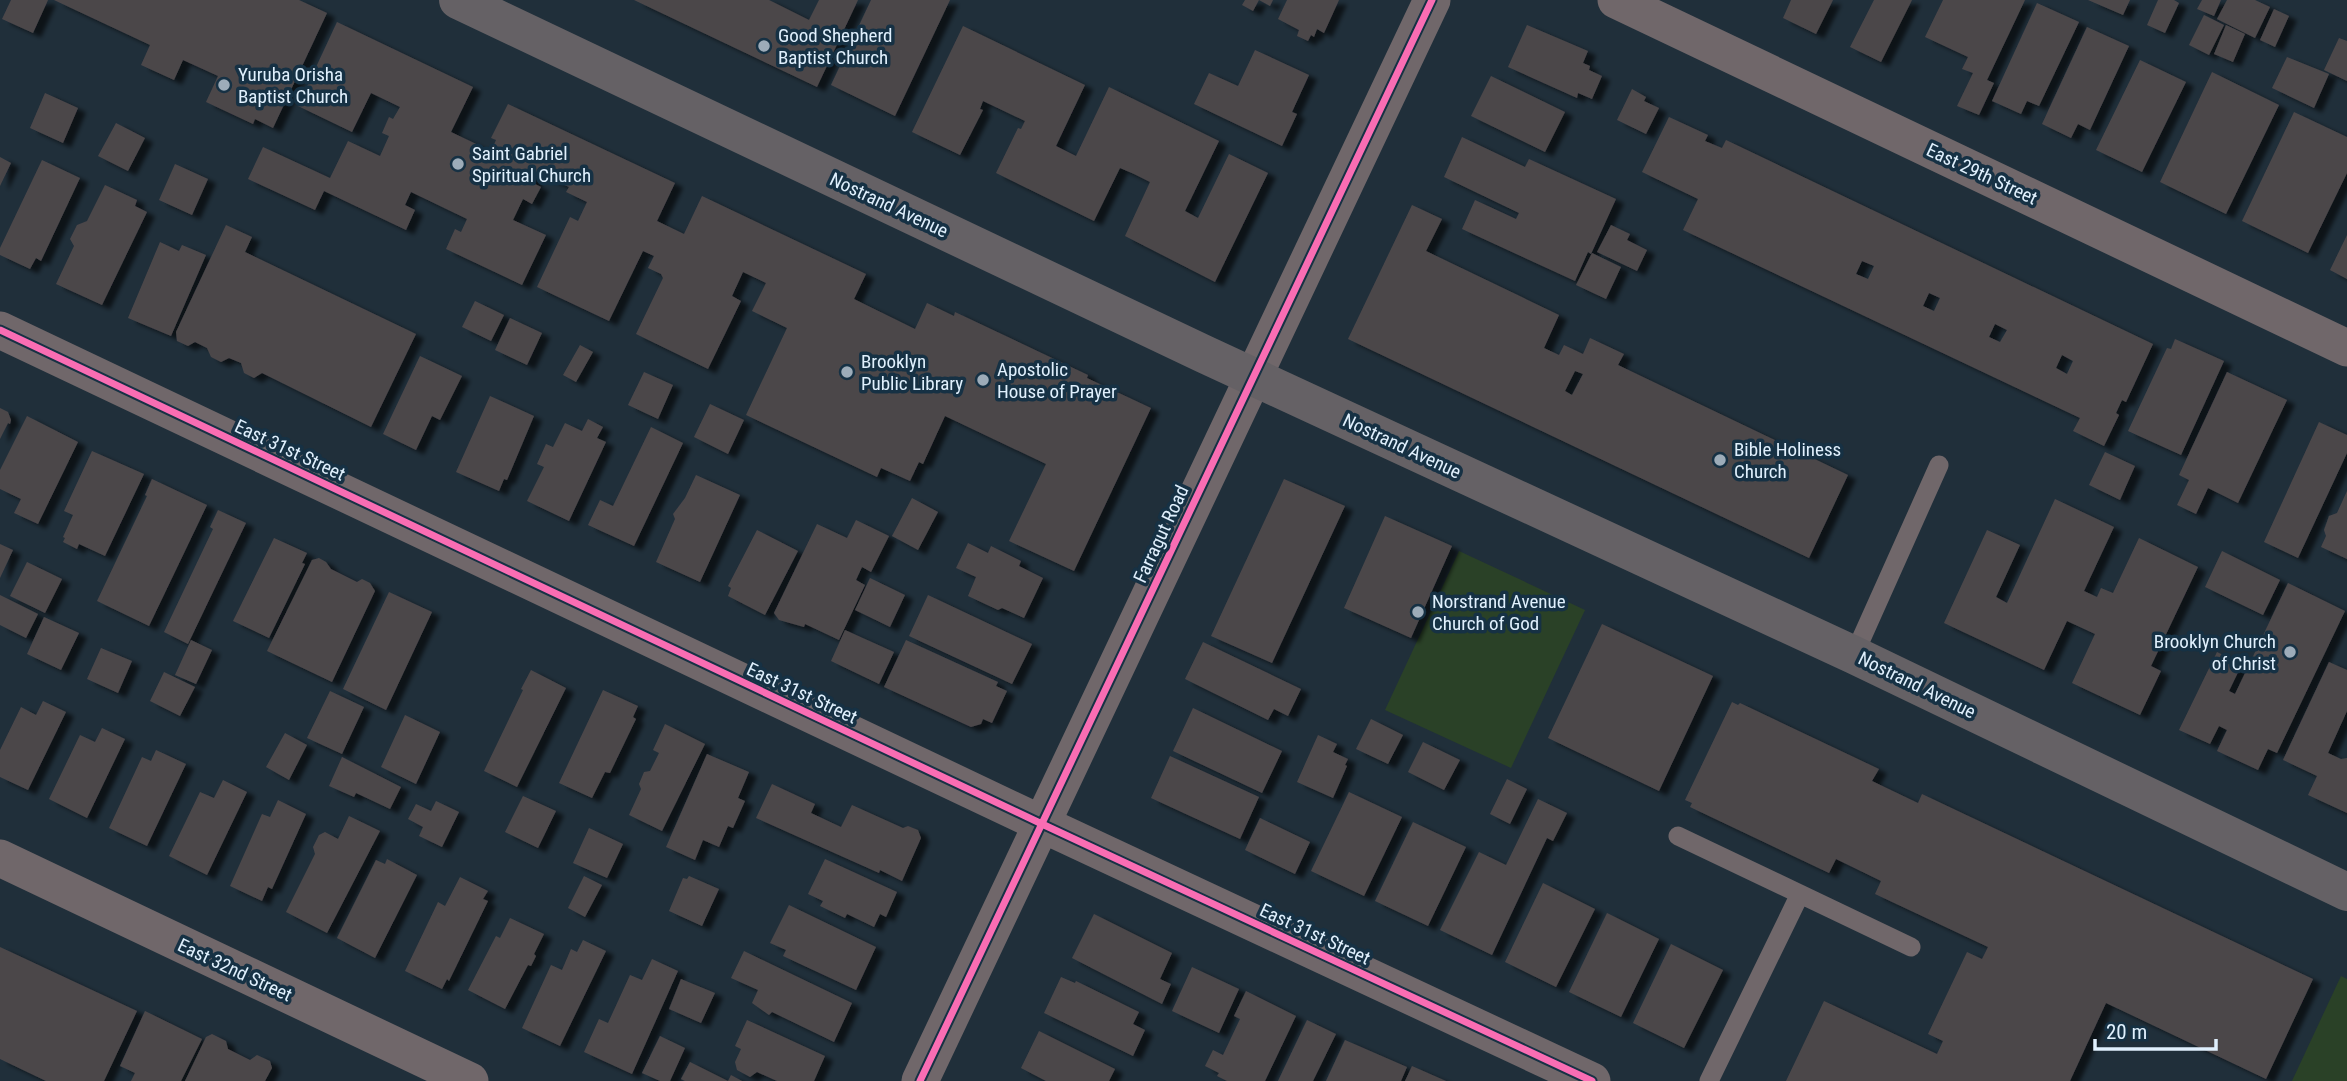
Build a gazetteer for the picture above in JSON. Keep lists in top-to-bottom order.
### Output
{
  "streets": {
    "main road": ["Nostrand Avenue"],
    "street": [
      "East 29th Street",
      "East 31st Street",
      "Farragut Road",
      "East 32nd Street"
    ]
  },
  "crossings": [
    ["Nostrand Avenue", "Farragut Road"],
    ["East 31st Street", "Farragut Road"]
  ],
  "places": [
    "Good Shepherd Baptist Church",
    "Yuruba Orisha Baptist Church",
    "Saint Gabriel Spiritual Church",
    "Brooklyn Public Library",
    "Apostolic House of Prayer",
    "Bible Holiness Church",
    "Norstrand Avenue Church of God",
    "Brooklyn Church of Christ"
  ],
  "scale_bar": "20 m"
}
